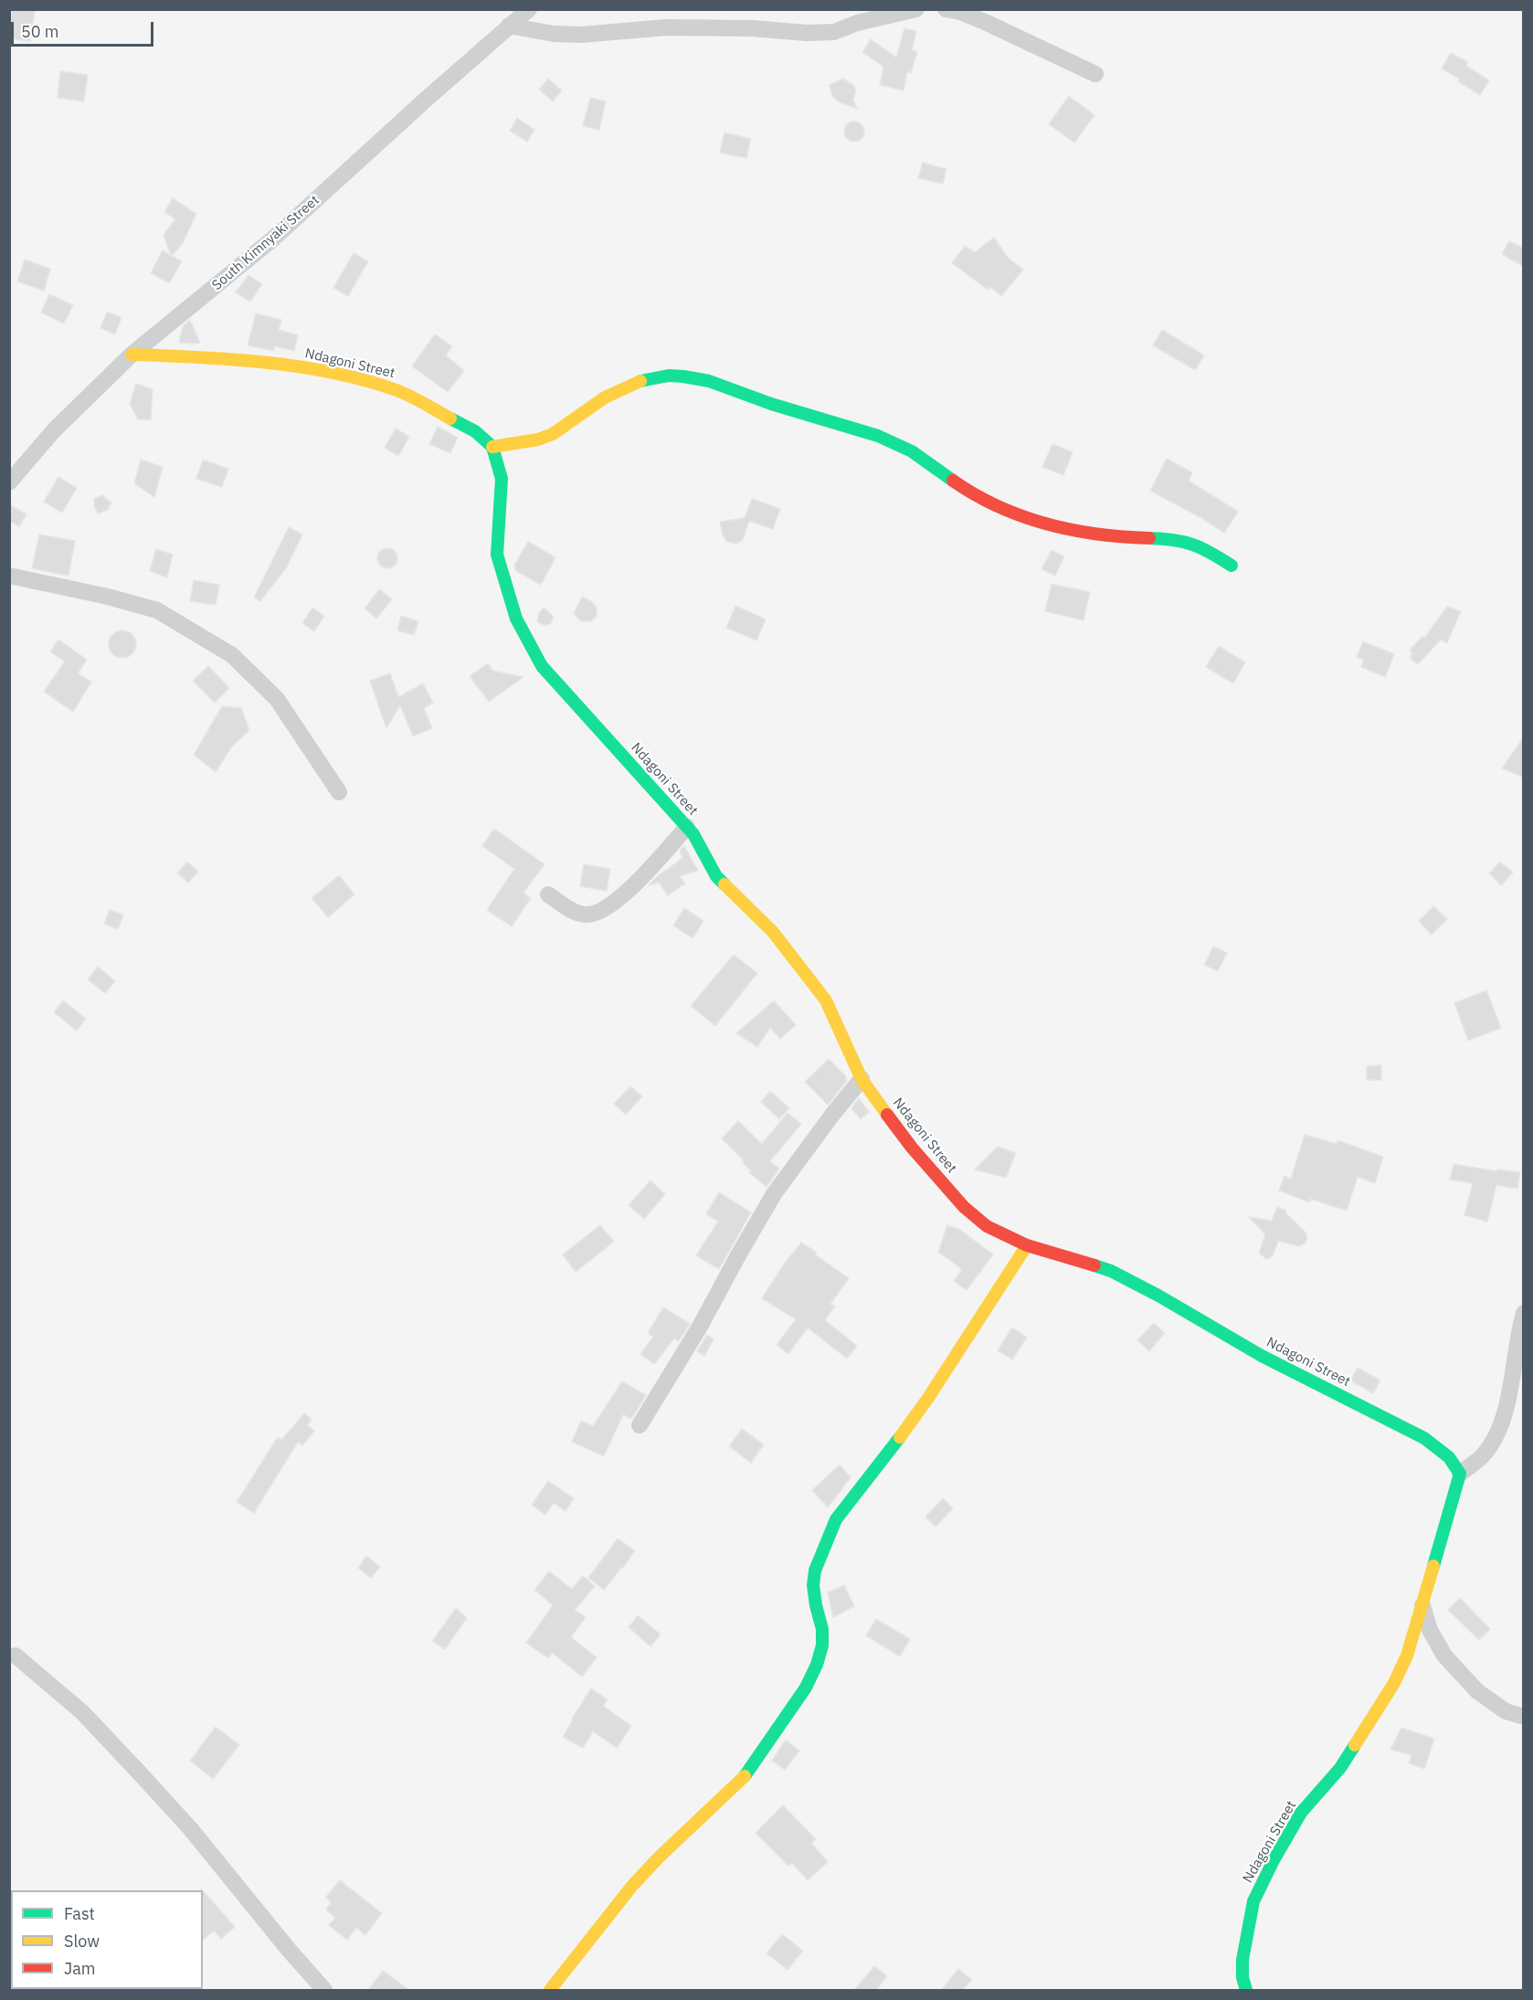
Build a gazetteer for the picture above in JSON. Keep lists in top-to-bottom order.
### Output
{
  "streets": {
    "street": ["South Kimnyaki Street", "Ndagoni Street"]
  },
  "crossings": [
    ["South Kimnyaki Street", "Ndagoni Street"]
  ],
  "legend": ["Fast", "Slow", "Jam"],
  "scale_bar": "50 m"
}
